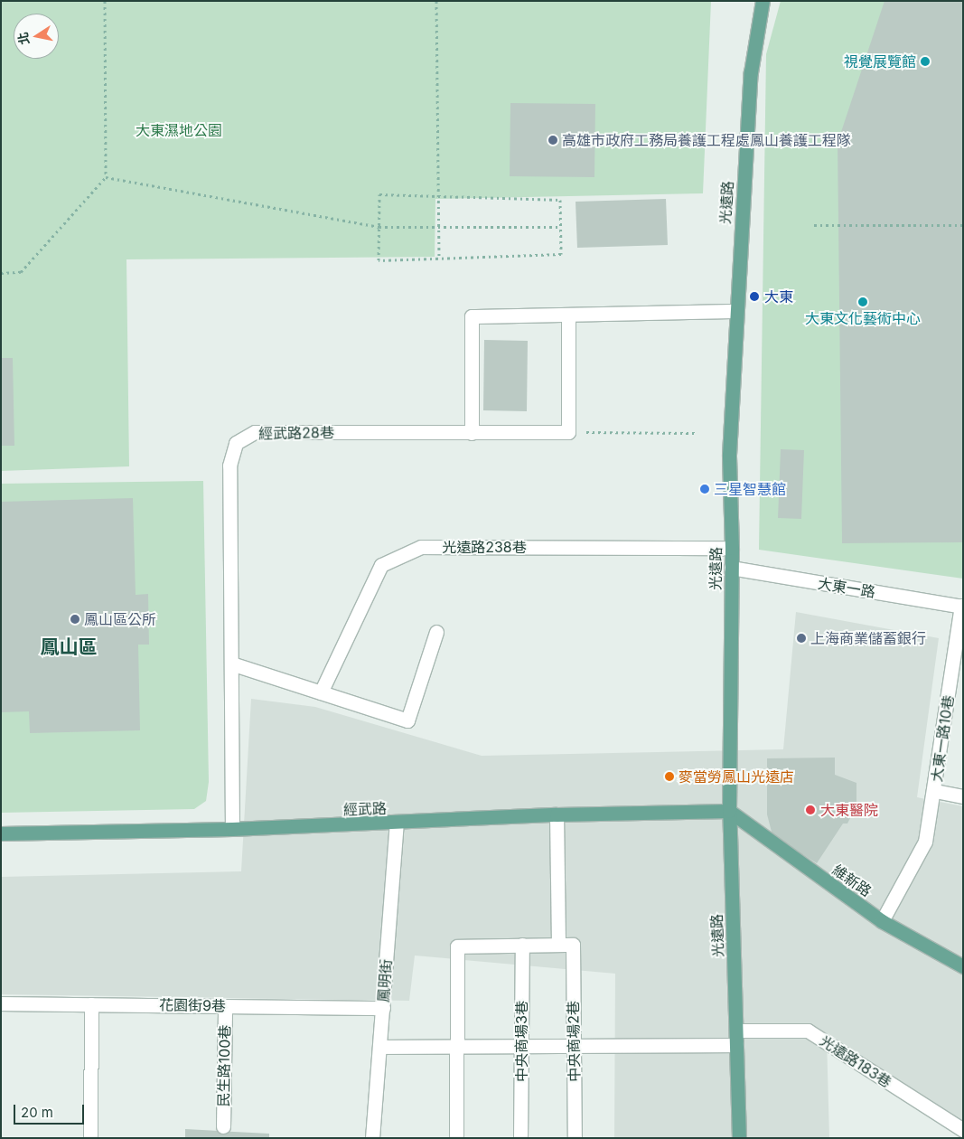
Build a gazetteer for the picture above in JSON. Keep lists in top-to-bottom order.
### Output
{
  "streets": {
    "main road": ["光遠路", "經武路", "維新路"],
    "street": [
      "經武路28巷",
      "光遠路238巷",
      "大東一路",
      "大東一路10巷",
      "鳳明街",
      "花園街9巷",
      "中央商場3巷",
      "中央商場2巷",
      "光遠路183巷",
      "民生路100巷"
    ]
  },
  "crossings": [
    ["光遠路", "光遠路238巷"],
    ["光遠路", "大東一路"],
    ["光遠路", "經武路"],
    ["光遠路", "維新路"],
    ["光遠路", "光遠路183巷"],
    ["經武路28巷", "經武路"],
    ["大東一路", "大東一路10巷"],
    ["大東一路10巷", "維新路"],
    ["經武路", "維新路"],
    ["經武路", "鳳明街"],
    ["經武路", "中央商場2巷"],
    ["鳳明街", "花園街9巷"],
    ["花園街9巷", "民生路100巷"]
  ],
  "districts": ["鳳山區"],
  "parks": ["大東濕地公園"],
  "places": [
    "視覺展覽館",
    "高雄市政府工務局養護工程處鳳山養護工程隊",
    "大東",
    "大東文化藝術中心",
    "三星智慧館",
    "鳳山區公所",
    "上海商業儲蓄銀行",
    "麥當勞鳳山光遠店",
    "大東醫院"
  ],
  "scale_bar": "20 m",
  "north": "left"
}
